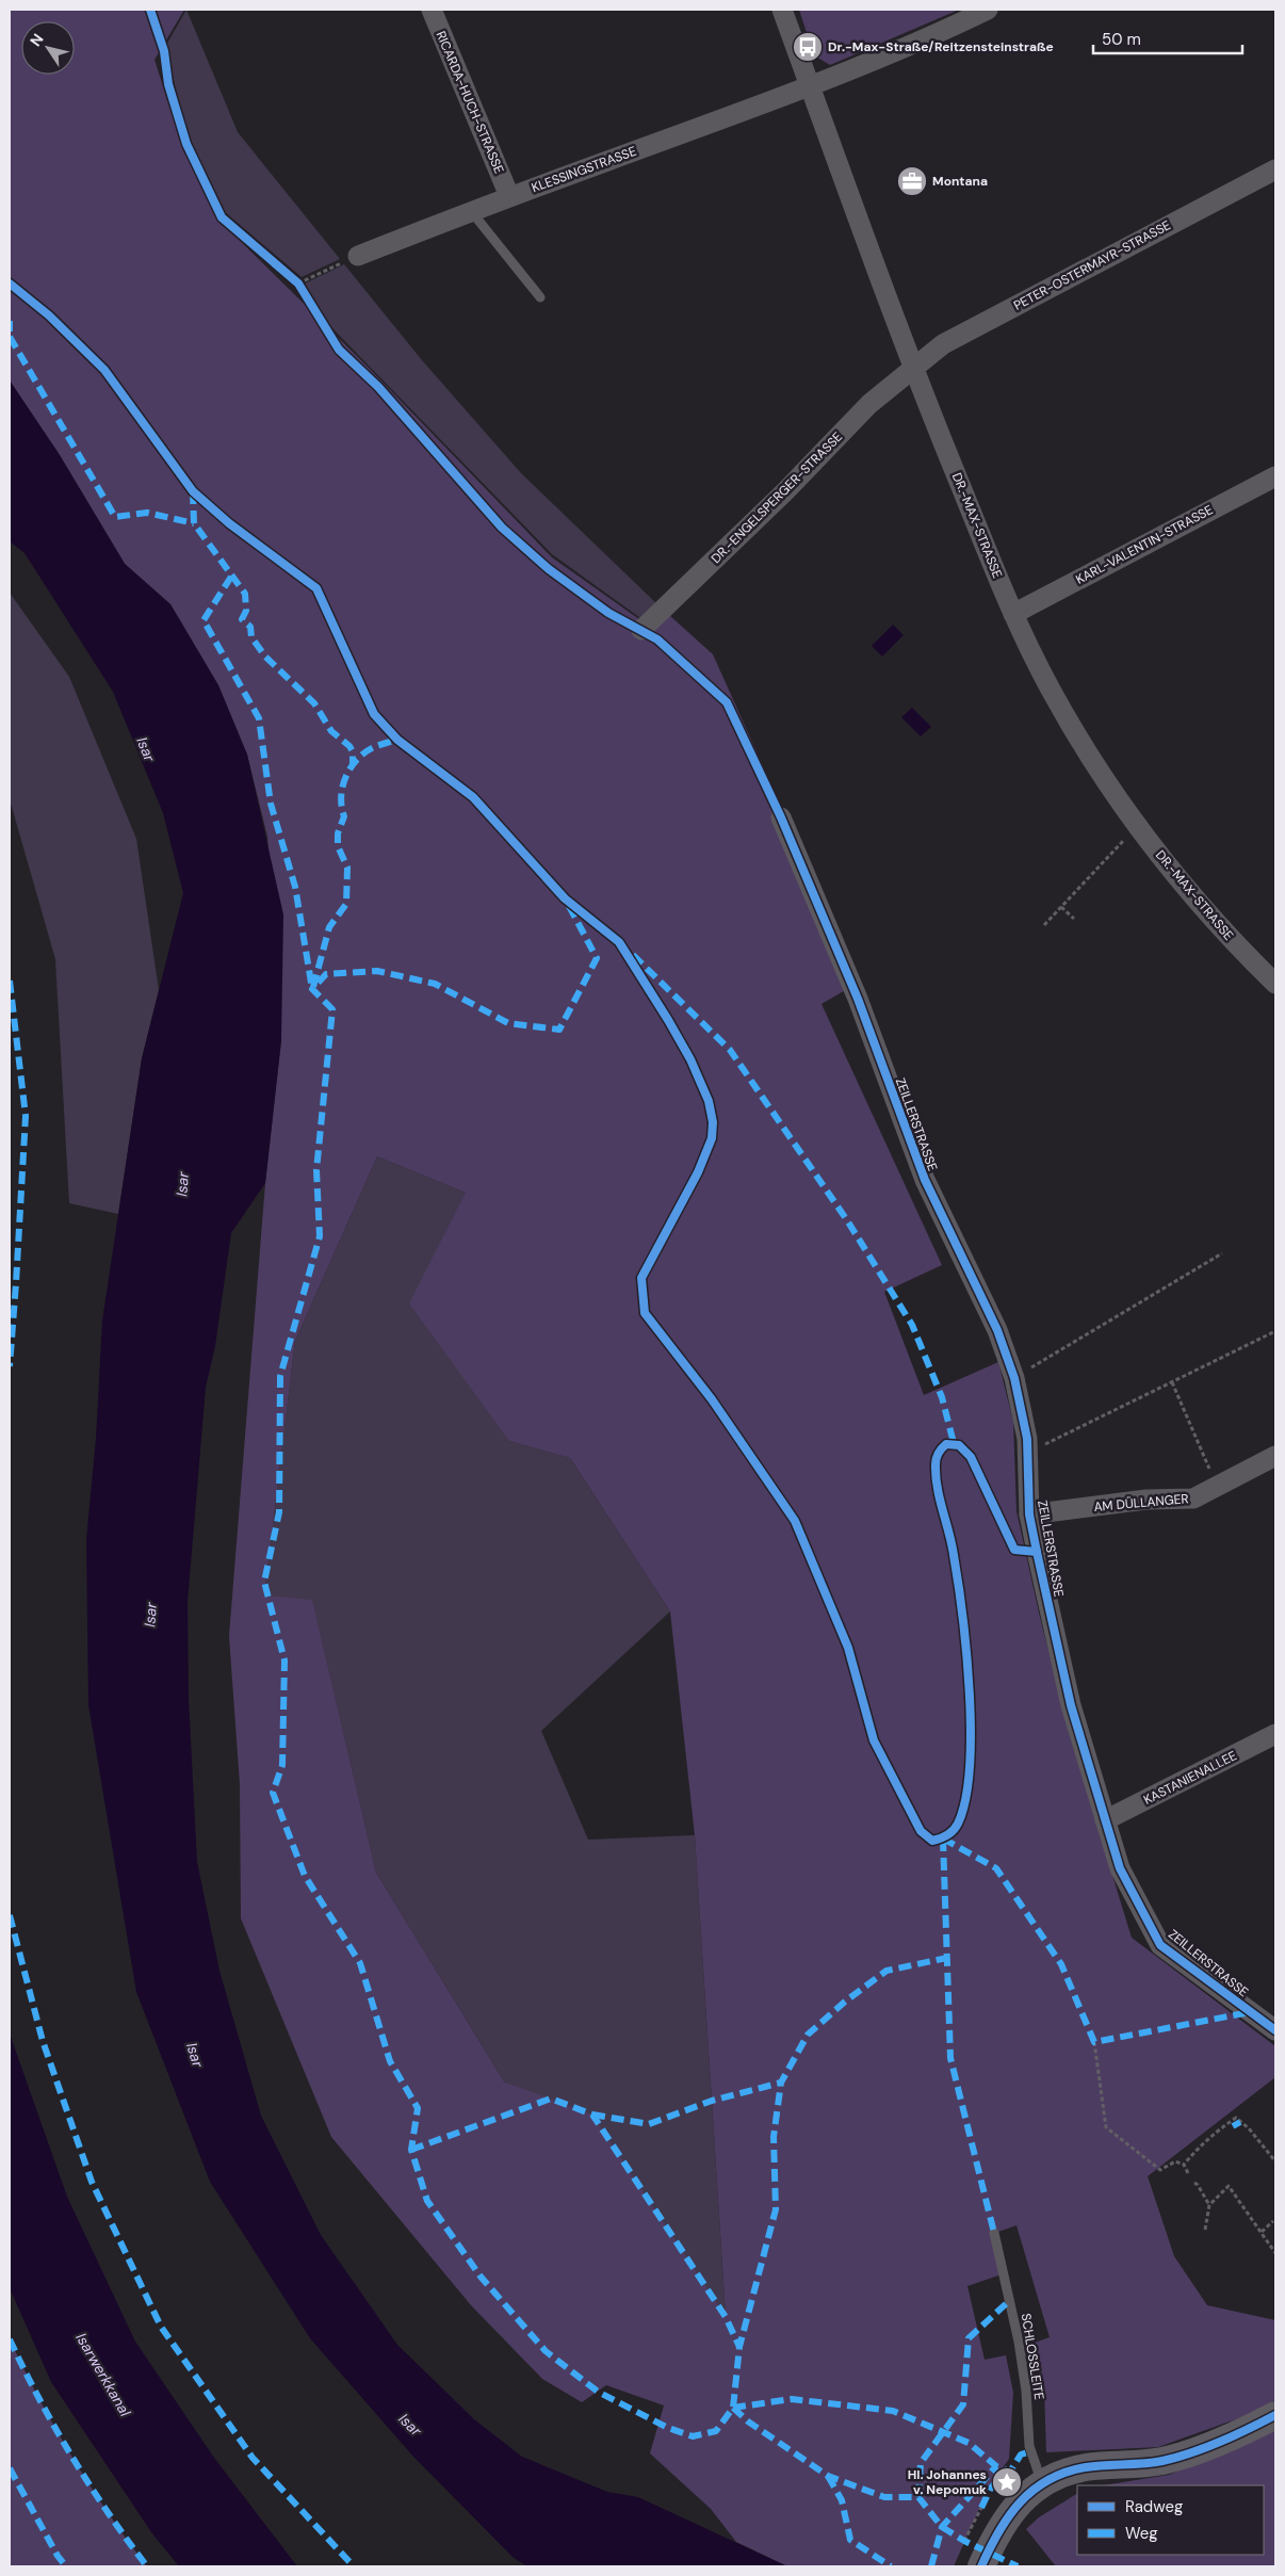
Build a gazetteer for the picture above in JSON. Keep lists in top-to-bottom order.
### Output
{
  "streets": {
    "street": [
      "RICARDA-HUCH-STRASSE",
      "KLESSINGSTRASSE",
      "PETER-OSTERMAYR-STRASSE",
      "DR.-ENGELSPERGER-STRASSE",
      "DR.-MAX-STRASSE",
      "KARL-VALENTIN-STRASSE",
      "ZEILLERSTRASSE",
      "AM DÜLLANGER",
      "KASTANIENALLEE"
    ],
    "lane": ["SCHLOSSLEITE"]
  },
  "crossings": [
    ["RICARDA-HUCH-STRASSE", "KLESSINGSTRASSE"],
    ["KLESSINGSTRASSE", "DR.-MAX-STRASSE"],
    ["PETER-OSTERMAYR-STRASSE", "DR.-ENGELSPERGER-STRASSE"],
    ["PETER-OSTERMAYR-STRASSE", "DR.-MAX-STRASSE"],
    ["DR.-ENGELSPERGER-STRASSE", "DR.-MAX-STRASSE"],
    ["DR.-MAX-STRASSE", "KARL-VALENTIN-STRASSE"],
    ["ZEILLERSTRASSE", "AM DÜLLANGER"],
    ["ZEILLERSTRASSE", "KASTANIENALLEE"]
  ],
  "water": ["Isar", "Isarwerkkanal"],
  "places": {
    "bus stop": ["Dr.-Max-Straße/Reitzensteinstraße"],
    "office": ["Montana"],
    "place": ["Hl. Johannes v. Nepomuk"]
  },
  "legend": ["Radweg", "Weg"],
  "scale_bar": "50 m",
  "north": "top left"
}
